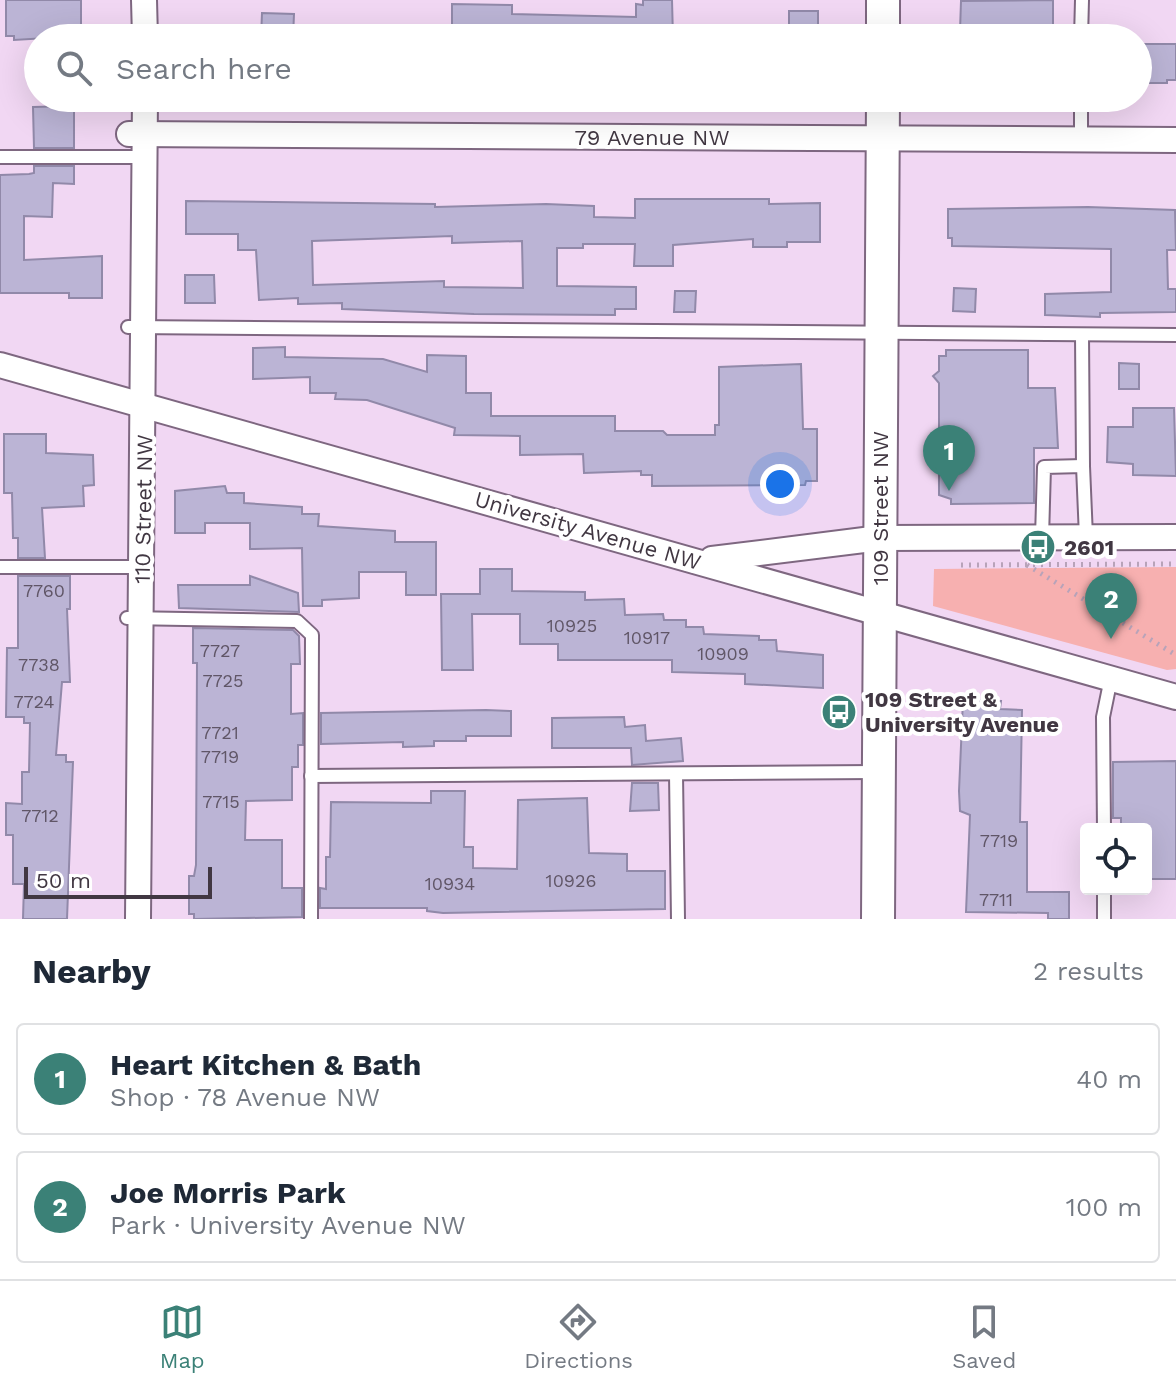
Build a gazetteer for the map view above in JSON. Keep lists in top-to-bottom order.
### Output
{
  "streets": {
    "main road": ["109 Street NW"],
    "street": ["79 Avenue NW", "110 Street NW", "University Avenue NW"]
  },
  "crossings": [
    ["79 Avenue NW", "109 Street NW"],
    ["79 Avenue NW", "110 Street NW"],
    ["109 Street NW", "University Avenue NW"],
    ["110 Street NW", "University Avenue NW"]
  ],
  "places": {
    "bus stop": ["2601", "109 Street & University Avenue"]
  },
  "house_numbers": [
    "7760",
    "10925",
    "10917",
    "7727",
    "10909",
    "7738",
    "7725",
    "7724",
    "7721",
    "7719",
    "7715",
    "7712",
    "7719",
    "10926",
    "10934",
    "7711"
  ],
  "scale_bar": "50 m",
  "page": {
    "search": "Search here",
    "pins": ["1", "2"],
    "scale": "50 m",
    "heading": ["Nearby", "2 results"],
    "list": [
      {
        "mark": "1",
        "name": "Heart Kitchen & Bath",
        "note": "Shop · 78 Avenue NW",
        "value": "40 m"
      },
      {
        "mark": "2",
        "name": "Joe Morris Park",
        "note": "Park · University Avenue NW",
        "value": "100 m"
      }
    ],
    "nav": ["Map", "Directions", "Saved"]
  }
}
